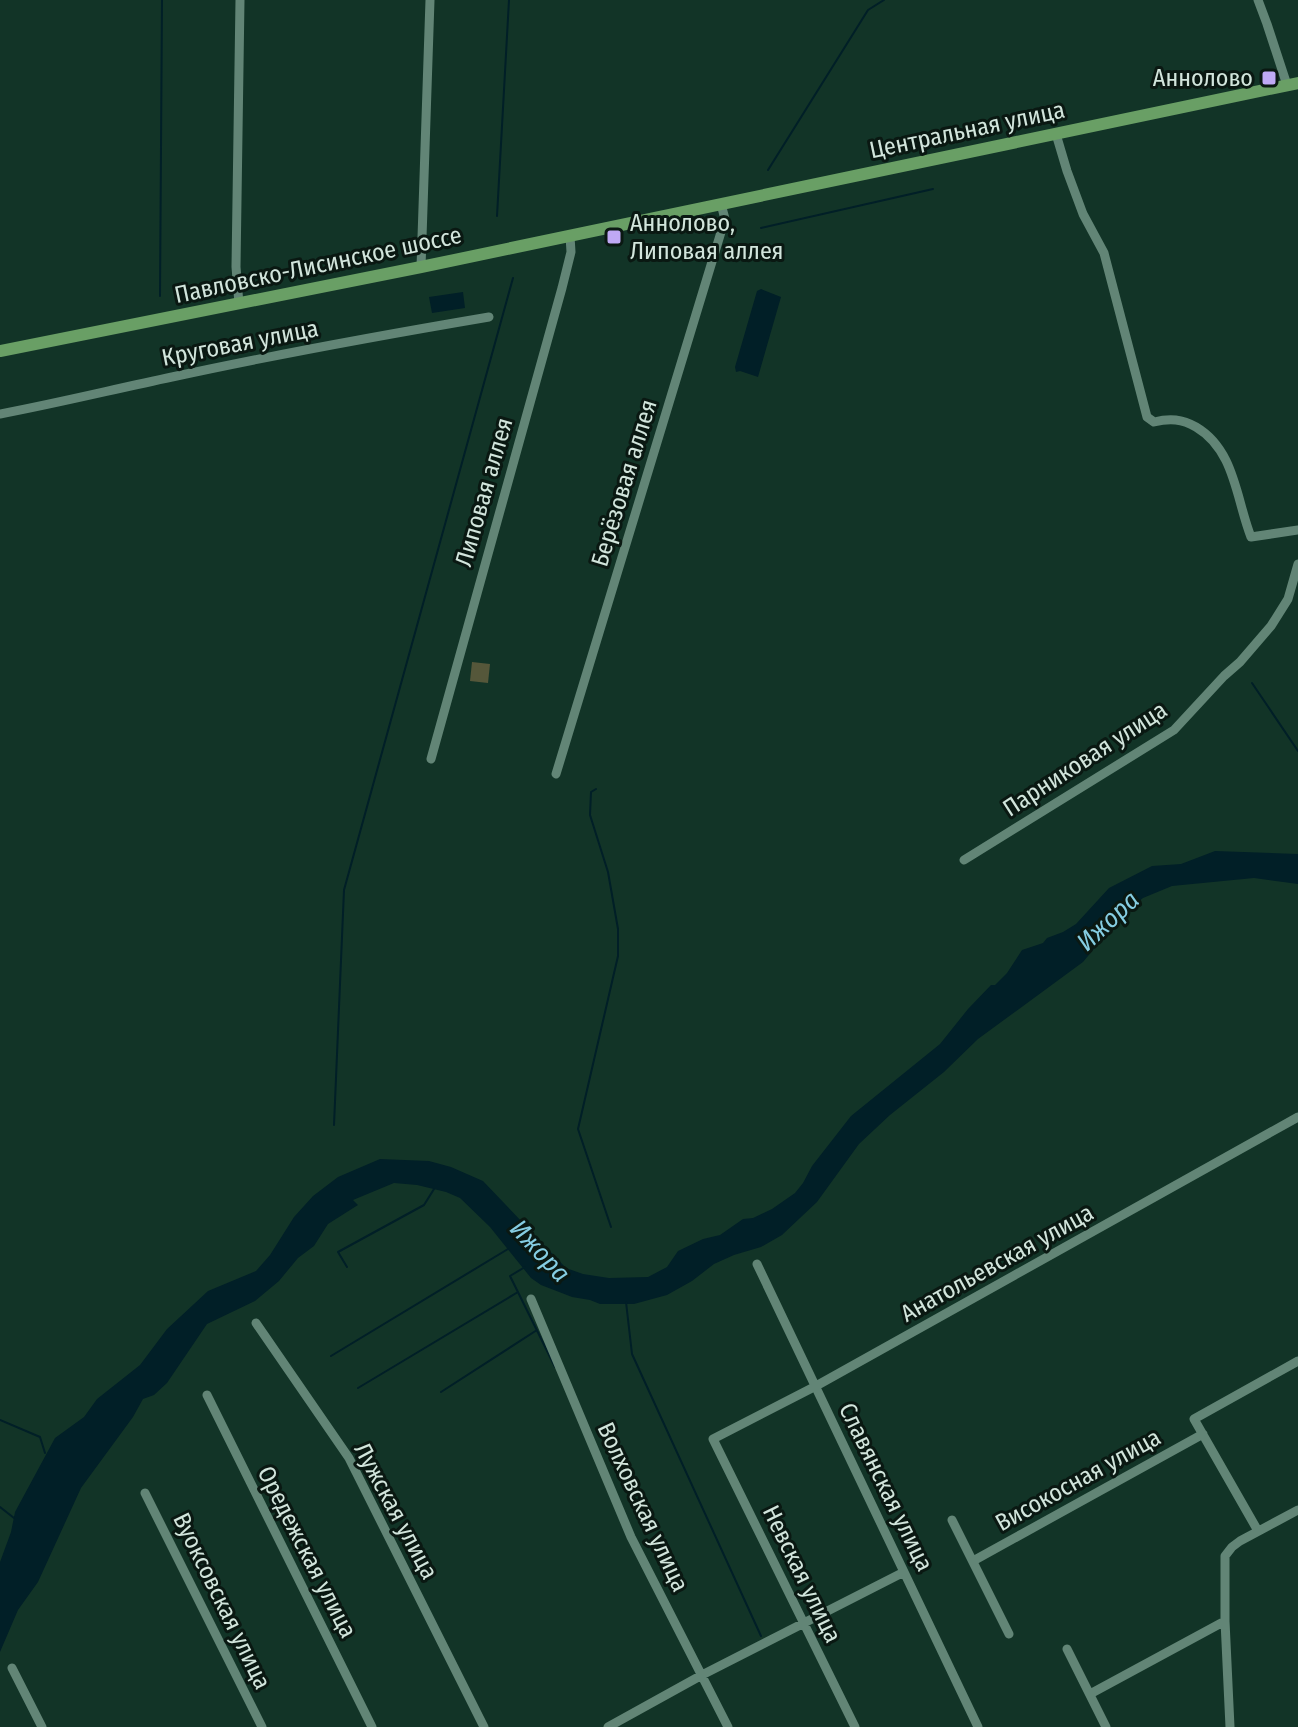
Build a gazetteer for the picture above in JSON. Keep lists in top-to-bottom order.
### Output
{
  "streets": {
    "main road": ["Центральная улица", "Павловско-Лисинское шоссе"],
    "street": [
      "Круговая улица",
      "Берёзовая аллея",
      "Липовая аллея",
      "Парниковая улица",
      "Анатольевская улица",
      "Високосная улица",
      "Славянская улица",
      "Волховская улица",
      "Лужская улица",
      "Оредежская улица",
      "Невская улица",
      "Вуоксовская улица"
    ]
  },
  "crossings": [
    ["Центральная улица", "Павловско-Лисинское шоссе"],
    ["Центральная улица", "Берёзовая аллея"],
    ["Павловско-Лисинское шоссе", "Липовая аллея"],
    ["Анатольевская улица", "Славянская улица"],
    ["Анатольевская улица", "Невская улица"]
  ],
  "water": ["Ижора"],
  "places": {
    "transit": ["Аннолово", "Аннолово, Липовая аллея"]
  }
}
